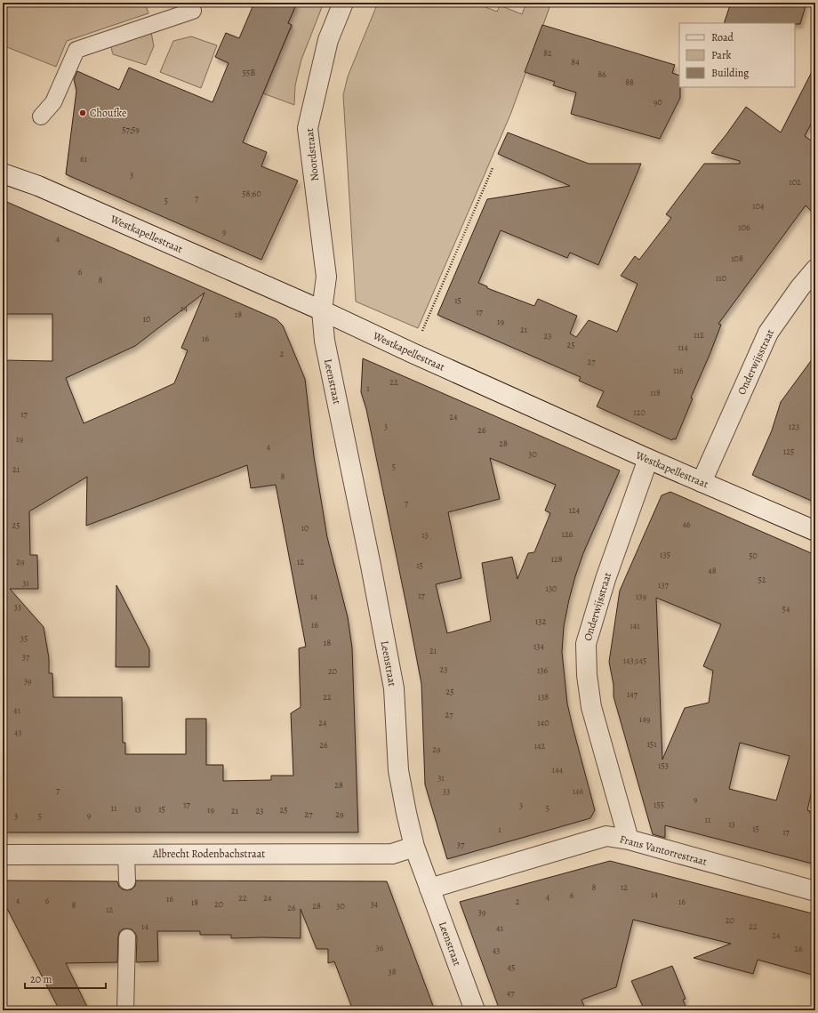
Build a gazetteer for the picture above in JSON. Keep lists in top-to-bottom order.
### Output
{
  "streets": {
    "street": [
      "Noordstraat",
      "Westkapellestraat",
      "Onderwijsstraat",
      "Leenstraat",
      "Frans Vantorrestraat",
      "Albrecht Rodenbachstraat"
    ]
  },
  "crossings": [
    ["Noordstraat", "Westkapellestraat"],
    ["Noordstraat", "Leenstraat"],
    ["Westkapellestraat", "Onderwijsstraat"],
    ["Westkapellestraat", "Leenstraat"],
    ["Onderwijsstraat", "Frans Vantorrestraat"],
    ["Leenstraat", "Frans Vantorrestraat"],
    ["Leenstraat", "Albrecht Rodenbachstraat"]
  ],
  "places": ["Choufke"],
  "house_numbers": [
    "82",
    "84",
    "55B",
    "86",
    "88",
    "90",
    "57;59",
    "61",
    "3",
    "102",
    "58;60",
    "7",
    "5",
    "104",
    "106",
    "9",
    "4",
    "108",
    "6",
    "110",
    "8",
    "15",
    "14",
    "17",
    "18",
    "10",
    "19",
    "21",
    "112",
    "23",
    "16",
    "25",
    "114",
    "2",
    "27",
    "116",
    "22",
    "1",
    "118",
    "120",
    "17",
    "24",
    "3",
    "123",
    "26",
    "19",
    "28",
    "4",
    "125",
    "30",
    "5",
    "21",
    "8",
    "7",
    "124",
    "46",
    "25",
    "10",
    "126",
    "13",
    "135",
    "50",
    "128",
    "29",
    "12",
    "15",
    "48",
    "52",
    "31",
    "137",
    "130",
    "17",
    "14",
    "139",
    "33",
    "54",
    "132",
    "16",
    "141",
    "35",
    "18",
    "134",
    "21",
    "37",
    "143;145",
    "23",
    "136",
    "20",
    "39",
    "25",
    "147",
    "22",
    "138",
    "41",
    "27",
    "149",
    "24",
    "140",
    "43",
    "151",
    "26",
    "142",
    "29",
    "153",
    "144",
    "31",
    "28",
    "7",
    "33",
    "146",
    "9",
    "17",
    "155",
    "3",
    "11",
    "5",
    "13",
    "15",
    "19",
    "25",
    "21",
    "23",
    "27",
    "29",
    "9",
    "3",
    "5",
    "11",
    "13",
    "15",
    "1",
    "17",
    "37",
    "8",
    "12",
    "14",
    "6",
    "4",
    "22",
    "24",
    "16",
    "4",
    "6",
    "2",
    "16",
    "18",
    "20",
    "34",
    "8",
    "28",
    "30",
    "26",
    "12",
    "39",
    "20",
    "14",
    "22",
    "41",
    "24",
    "36",
    "26",
    "43",
    "45",
    "38",
    "47"
  ],
  "legend": ["Road", "Park", "Building"],
  "scale_bar": "20 m"
}
